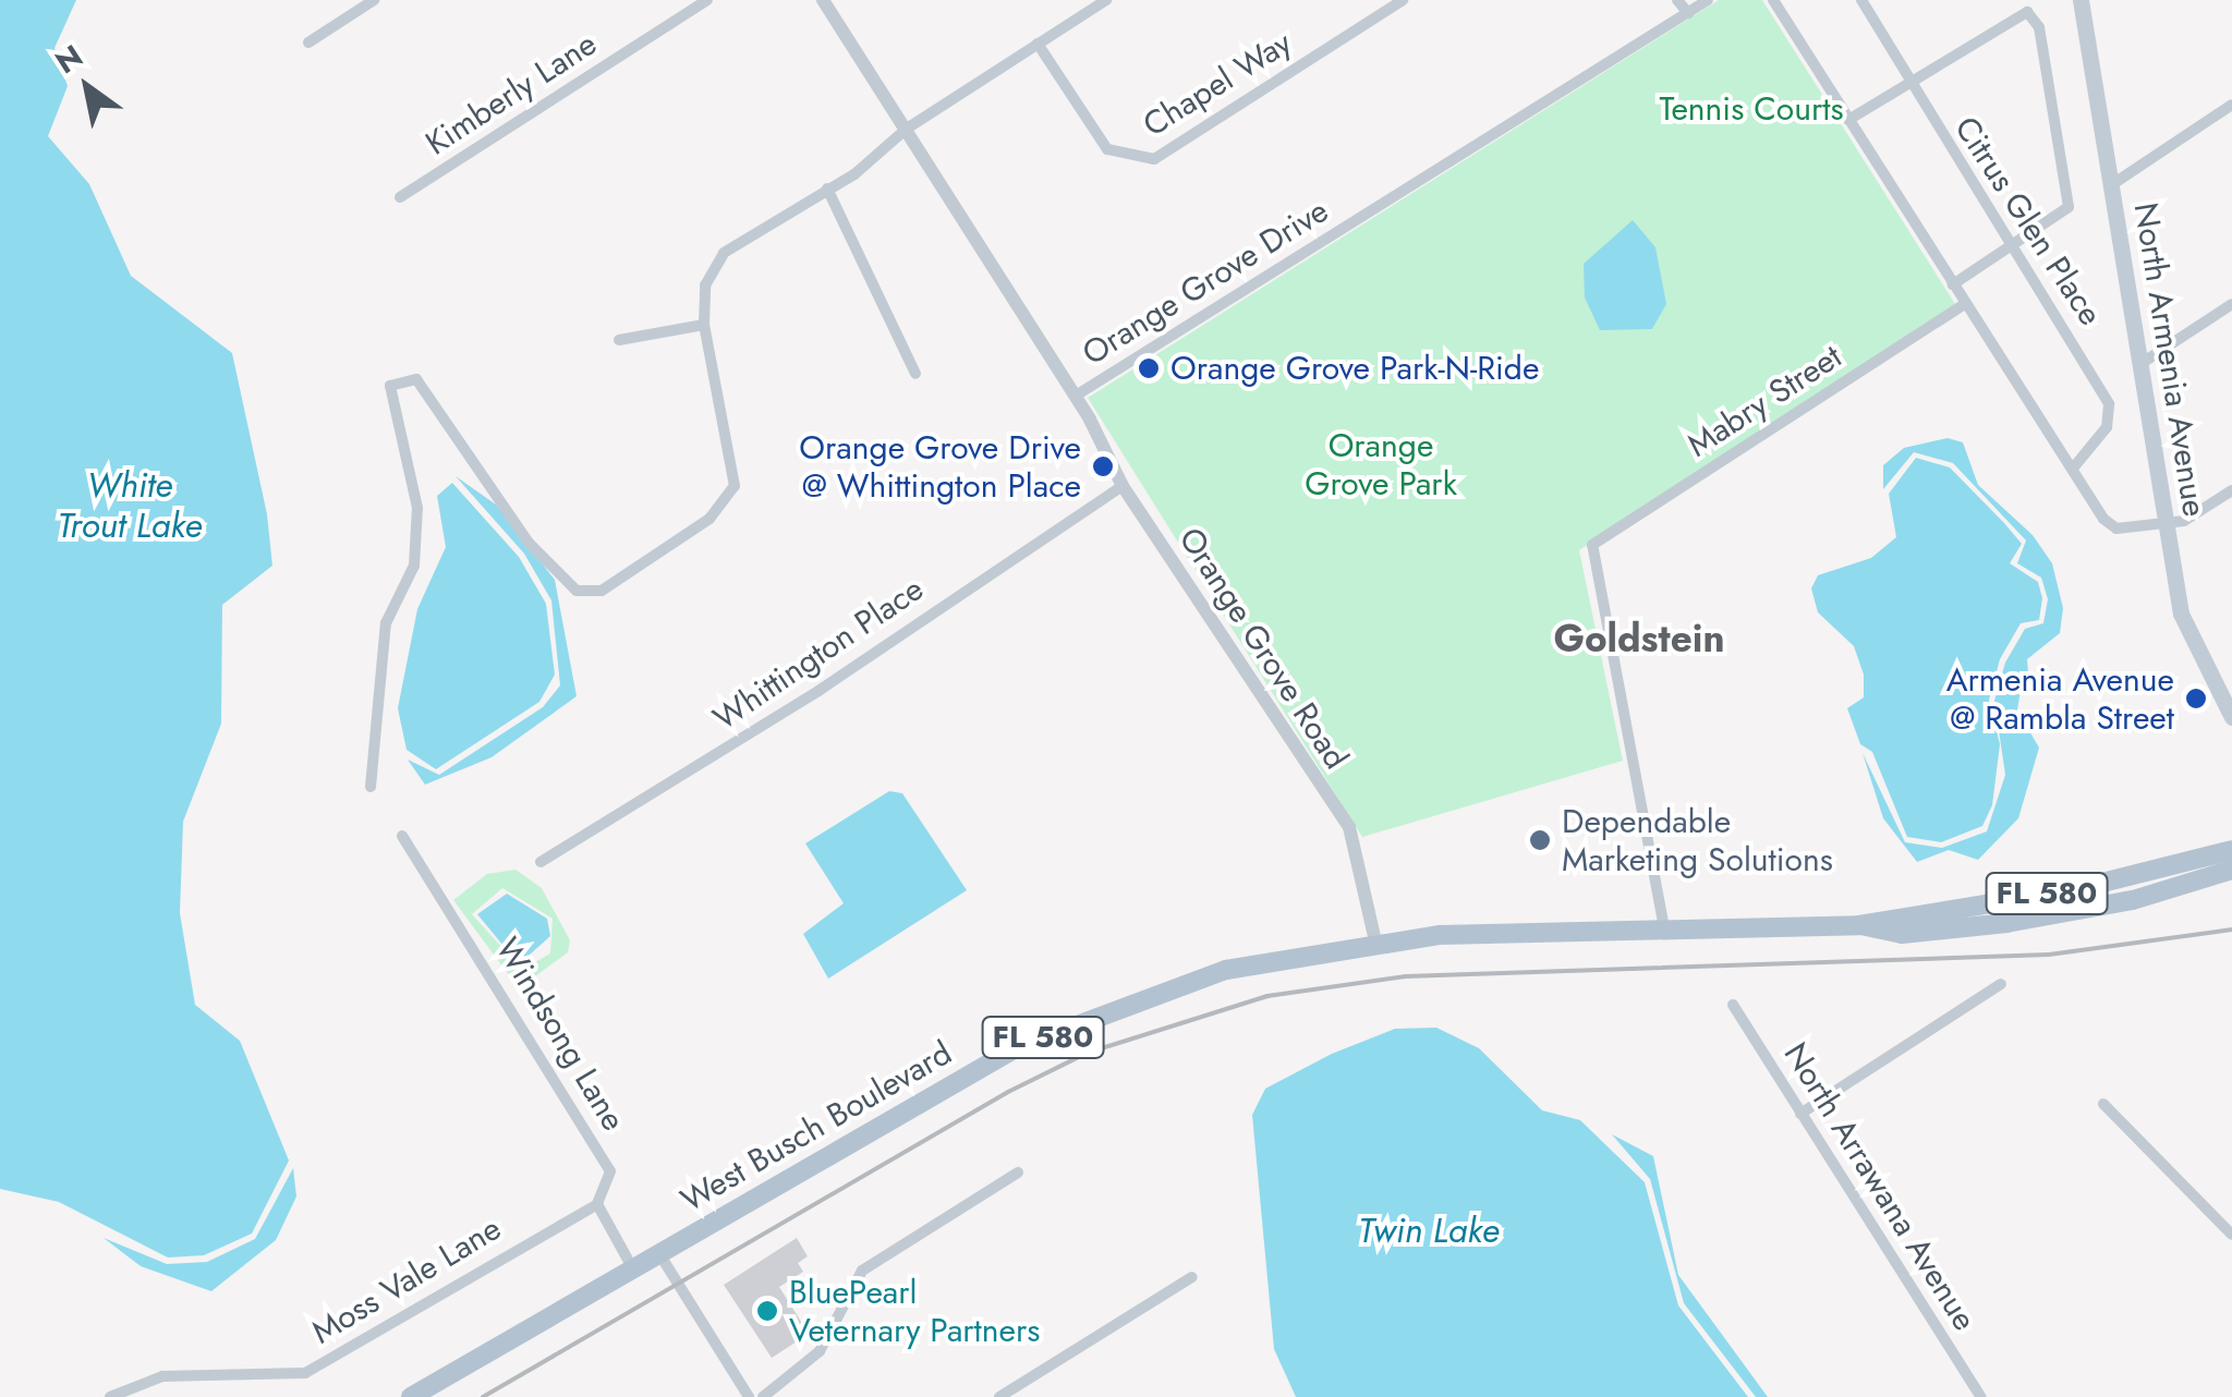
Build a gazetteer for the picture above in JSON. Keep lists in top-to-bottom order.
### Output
{
  "streets": {
    "main road": ["North Armenia Avenue", "FL 580", "West Busch Boulevard"],
    "street": [
      "Chapel Way",
      "Kimberly Lane",
      "Citrus Glen Place",
      "Orange Grove Drive",
      "Mabry Street",
      "Orange Grove Road",
      "Whittington Place",
      "Windsong Lane",
      "North Arrawana Avenue",
      "Moss Vale Lane"
    ]
  },
  "crossings": [
    ["Orange Grove Drive", "Orange Grove Road"],
    ["Mabry Street", "West Busch Boulevard"],
    ["Orange Grove Road", "Whittington Place"],
    ["Orange Grove Road", "West Busch Boulevard"],
    ["Windsong Lane", "Moss Vale Lane"]
  ],
  "districts": ["Goldstein"],
  "water": ["White Trout Lake", "Twin Lake"],
  "parks": ["Tennis Courts", "Orange Grove Park"],
  "places": [
    "Orange Grove Park-N-Ride",
    "Orange Grove Drive @ Whittington Place",
    "Armenia Avenue @ Rambla Street",
    "Dependable Marketing Solutions",
    "BluePearl Veternary Partners"
  ],
  "north": "top left"
}
